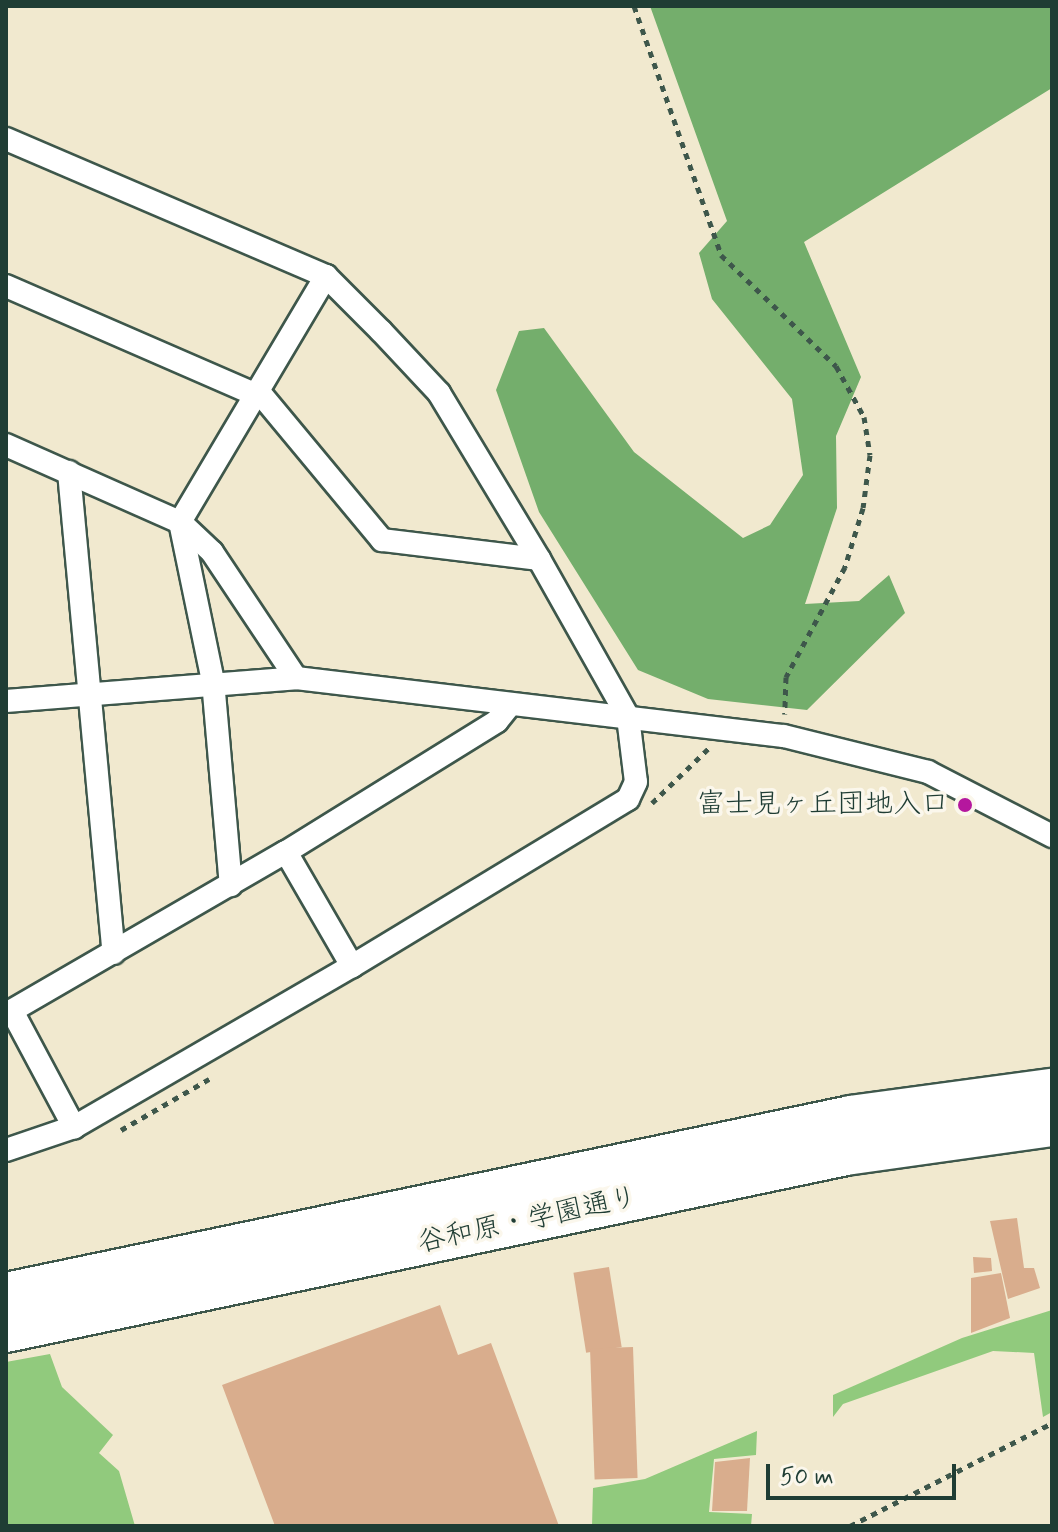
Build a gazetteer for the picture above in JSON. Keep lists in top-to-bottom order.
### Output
{
  "streets": {
    "highway": ["谷和原・学園通り"]
  },
  "places": ["富士見ヶ丘団地入口"],
  "scale_bar": "50 m"
}
